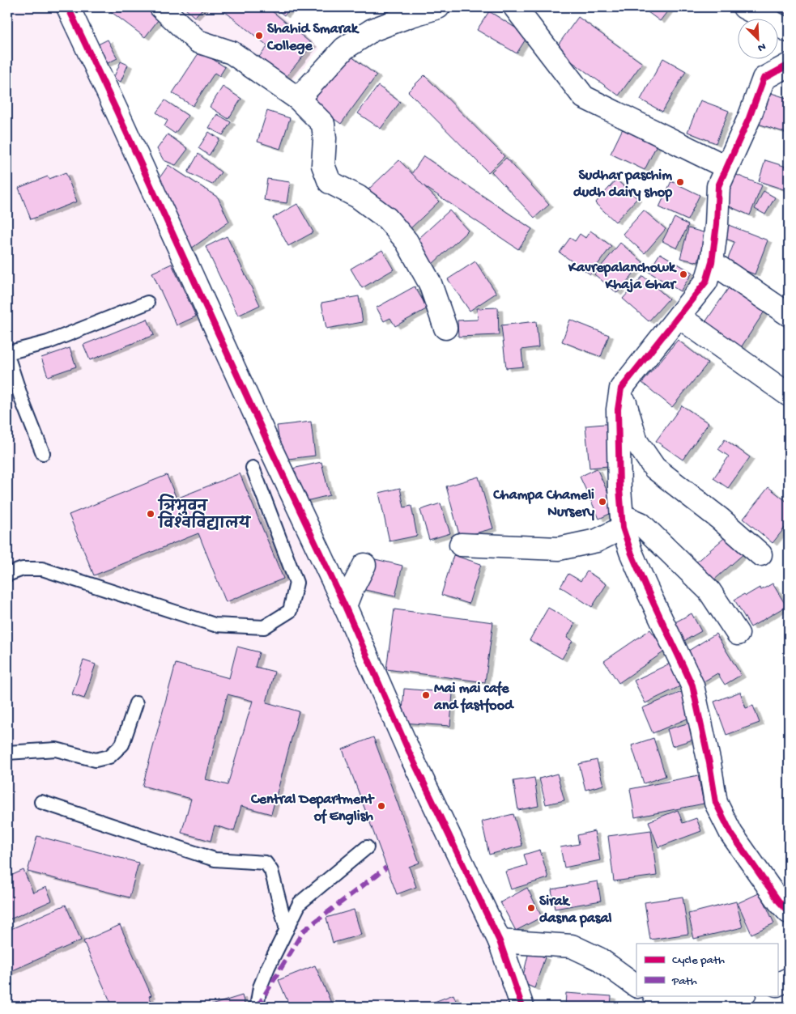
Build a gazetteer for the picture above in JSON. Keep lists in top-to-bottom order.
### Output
{
  "places": [
    "Shahid Smarak College",
    "Sudhar paschim dudh dairy shop",
    "Kavrepalanchowk Khaja Ghar",
    "Champa Chameli Nursery",
    "त्रिभुवन विश्वविद्यालय",
    "Mai mai cafe and fastfood",
    "Central Department of English",
    "Sirak dasna pasal"
  ],
  "legend": ["Cycle path", "Path"],
  "north": "bottom right"
}
